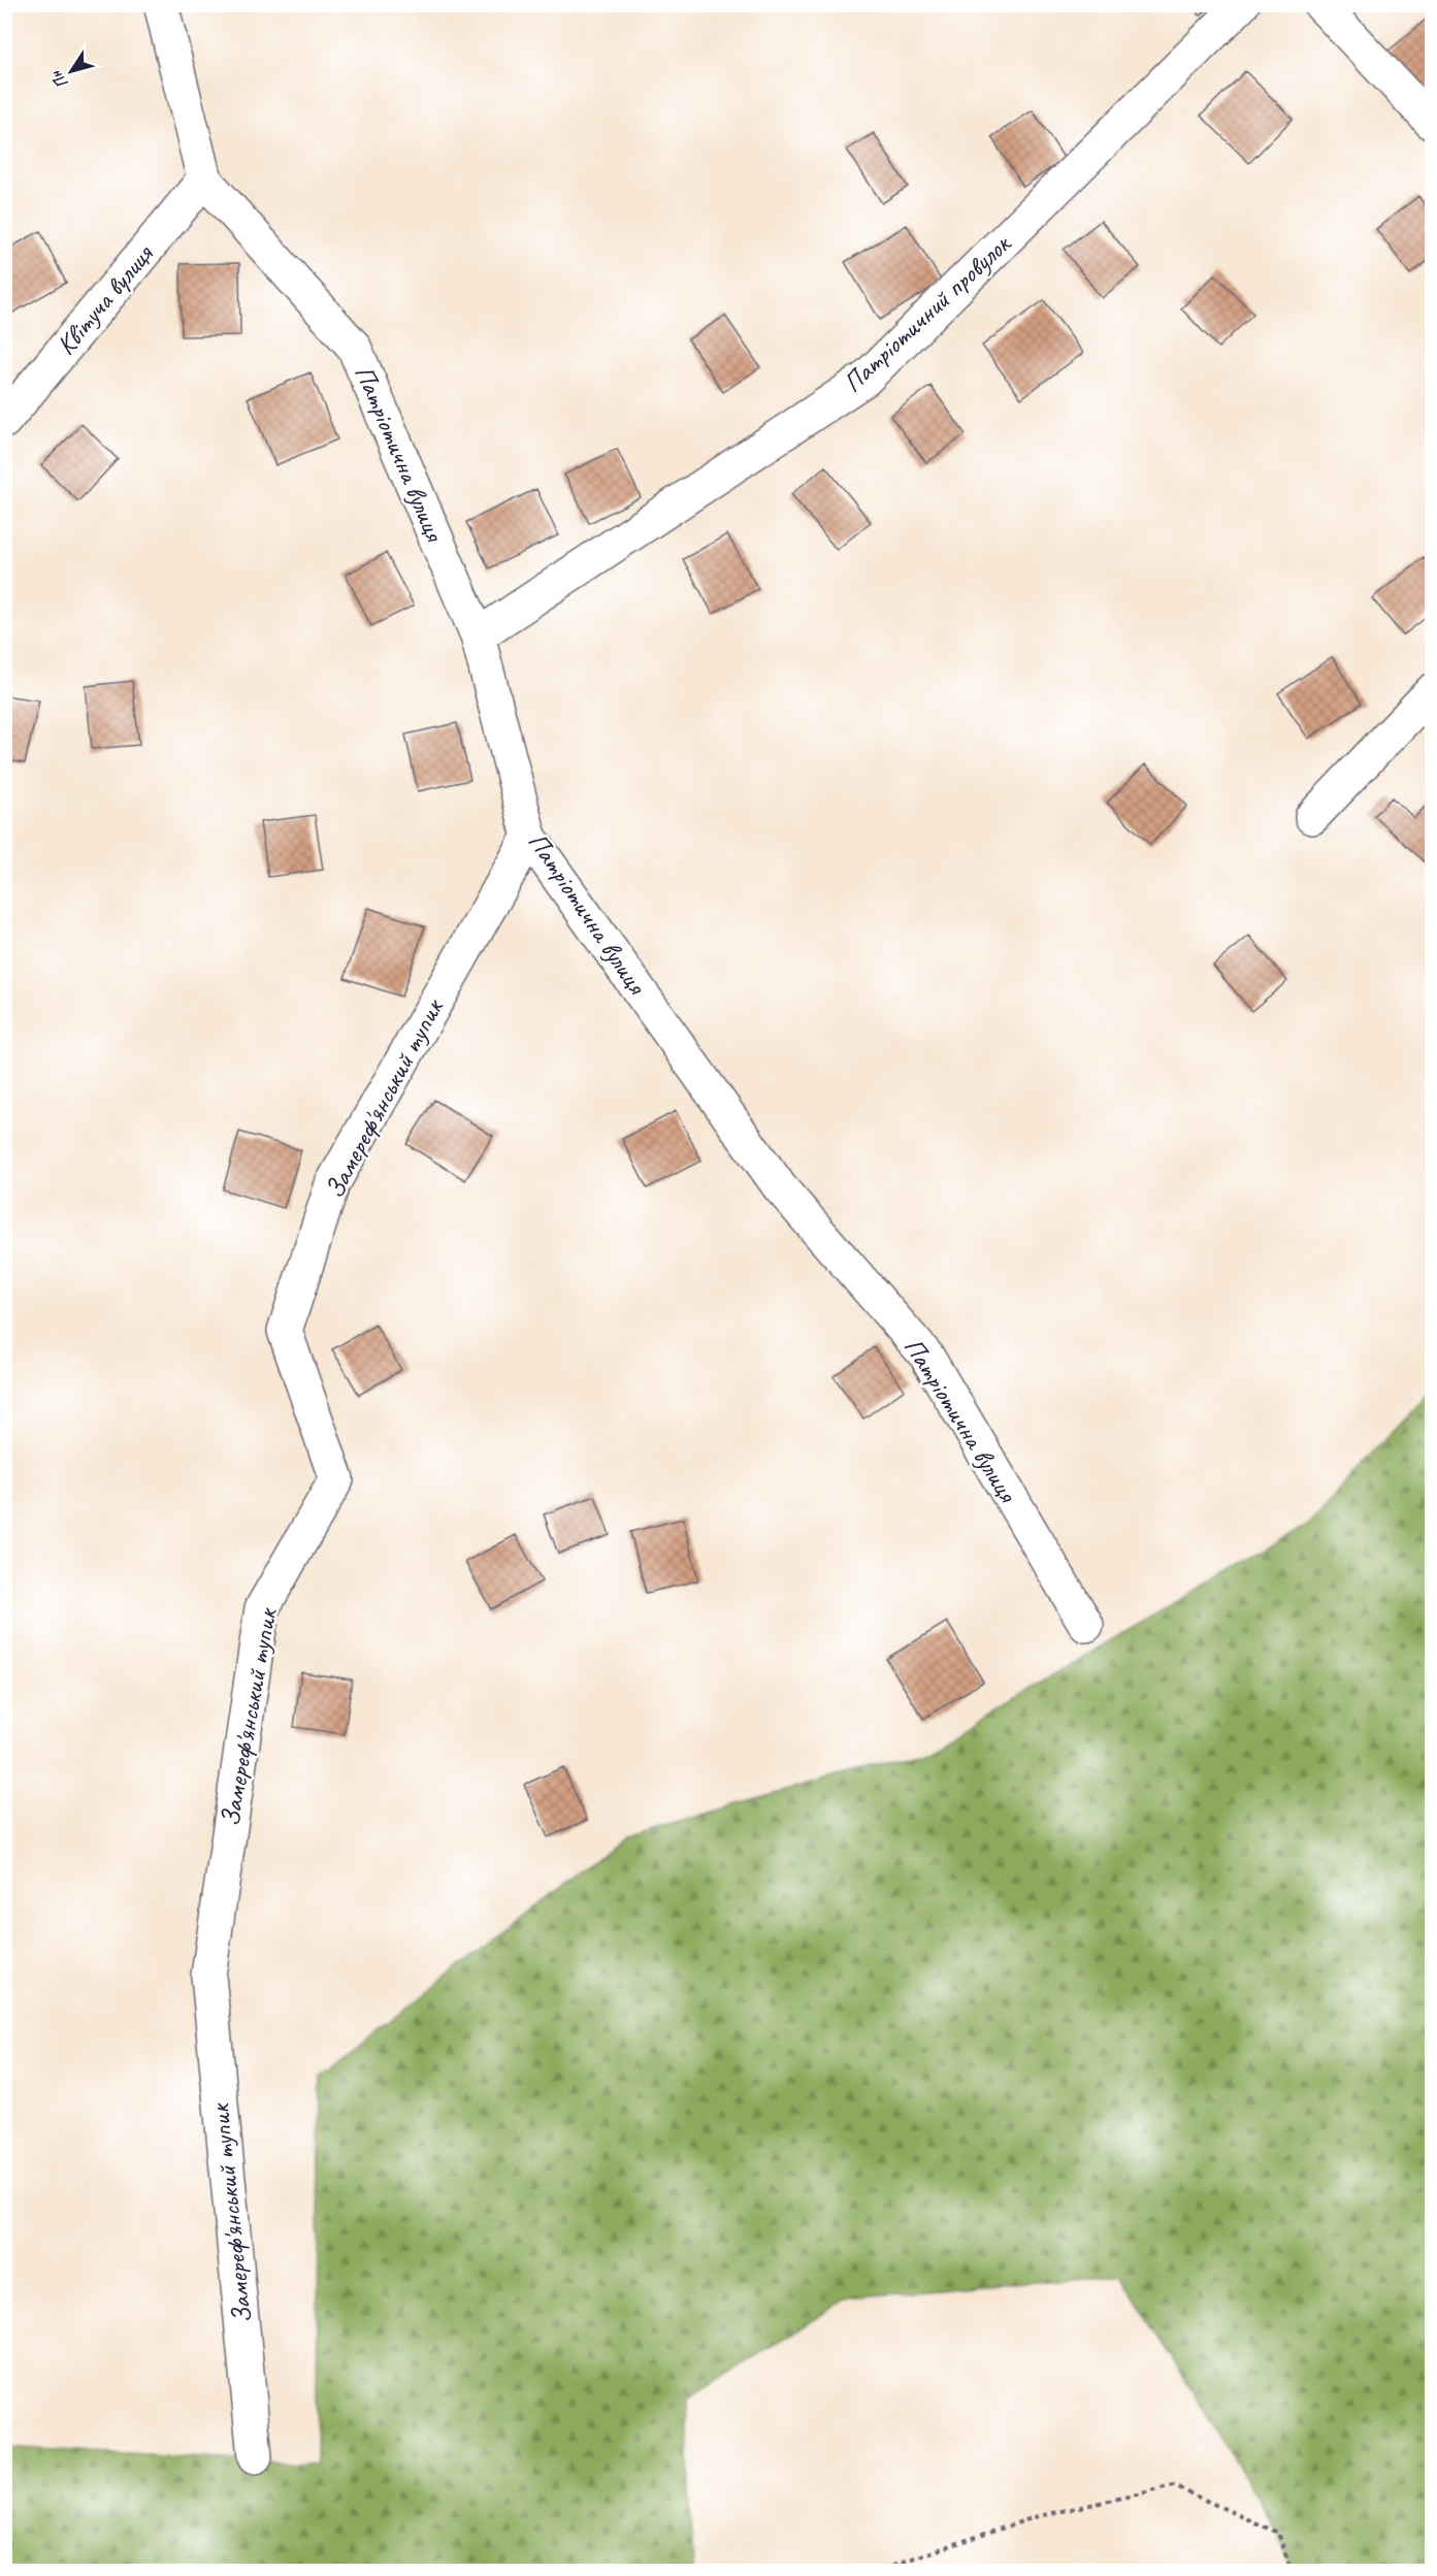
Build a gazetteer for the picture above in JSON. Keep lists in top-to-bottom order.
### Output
{
  "streets": {
    "street": [
      "Квітуча вулиця",
      "Патріотичний провулок",
      "Патріотична вулиця",
      "Замереф'янський тупик"
    ]
  },
  "crossings": [
    ["Квітуча вулиця", "Патріотична вулиця"],
    ["Патріотичний провулок", "Патріотична вулиця"],
    ["Патріотична вулиця", "Замереф'янський тупик"]
  ],
  "north": "bottom left"
}
